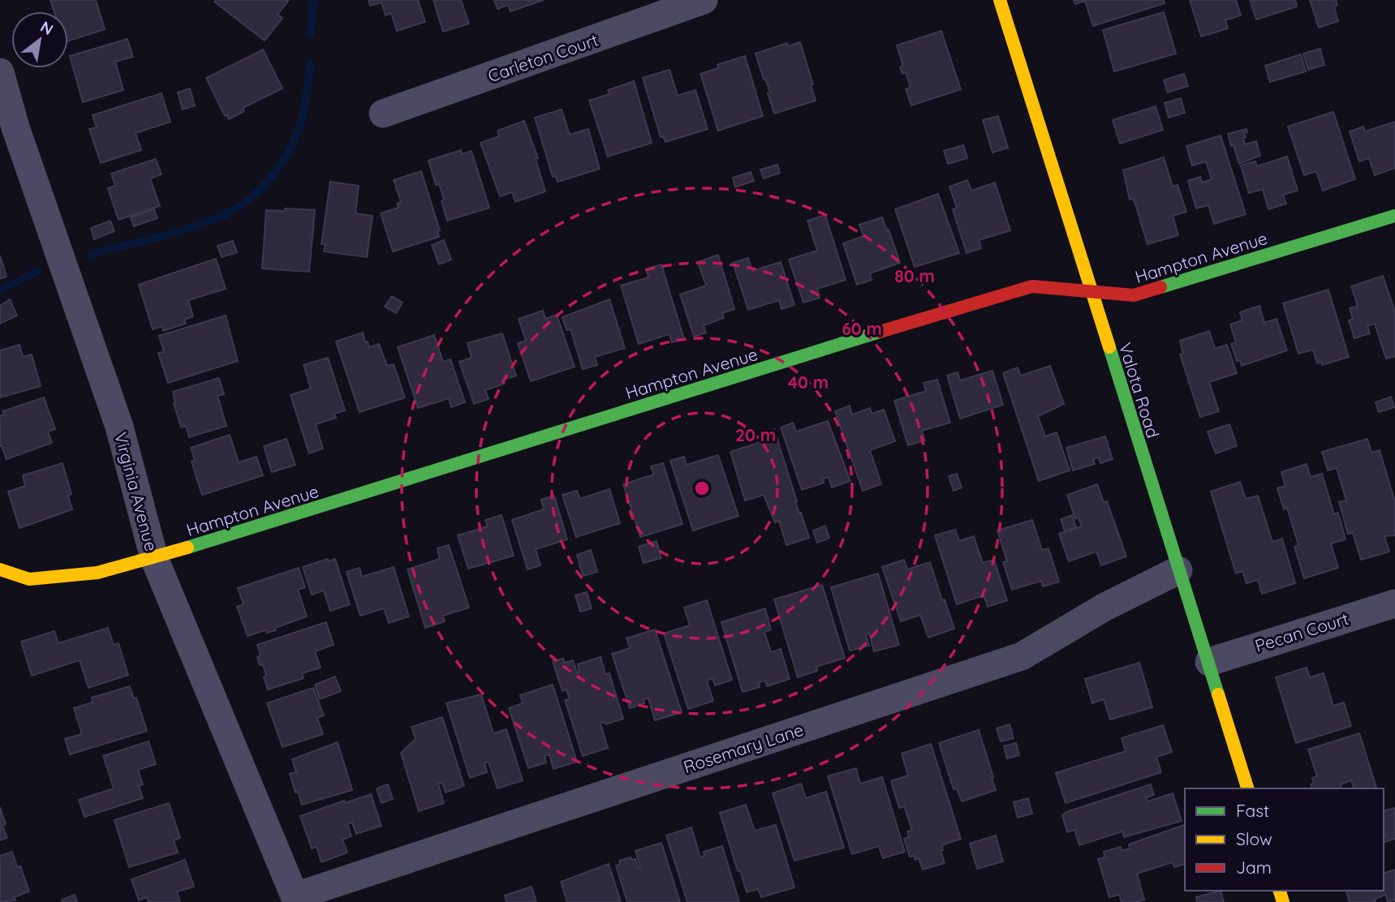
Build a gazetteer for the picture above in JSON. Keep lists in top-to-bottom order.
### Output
{
  "streets": {
    "street": [
      "Carleton Court",
      "Hampton Avenue",
      "Valota Road",
      "Virginia Avenue",
      "Pecan Court",
      "Rosemary Lane"
    ]
  },
  "crossings": [
    ["Hampton Avenue", "Valota Road"],
    ["Hampton Avenue", "Virginia Avenue"],
    ["Valota Road", "Pecan Court"],
    ["Valota Road", "Rosemary Lane"],
    ["Virginia Avenue", "Rosemary Lane"]
  ],
  "legend": ["Fast", "Slow", "Jam"],
  "north": "top right",
  "rings": [
    "80 m",
    "60 m",
    "40 m",
    "20 m"
  ]
}
